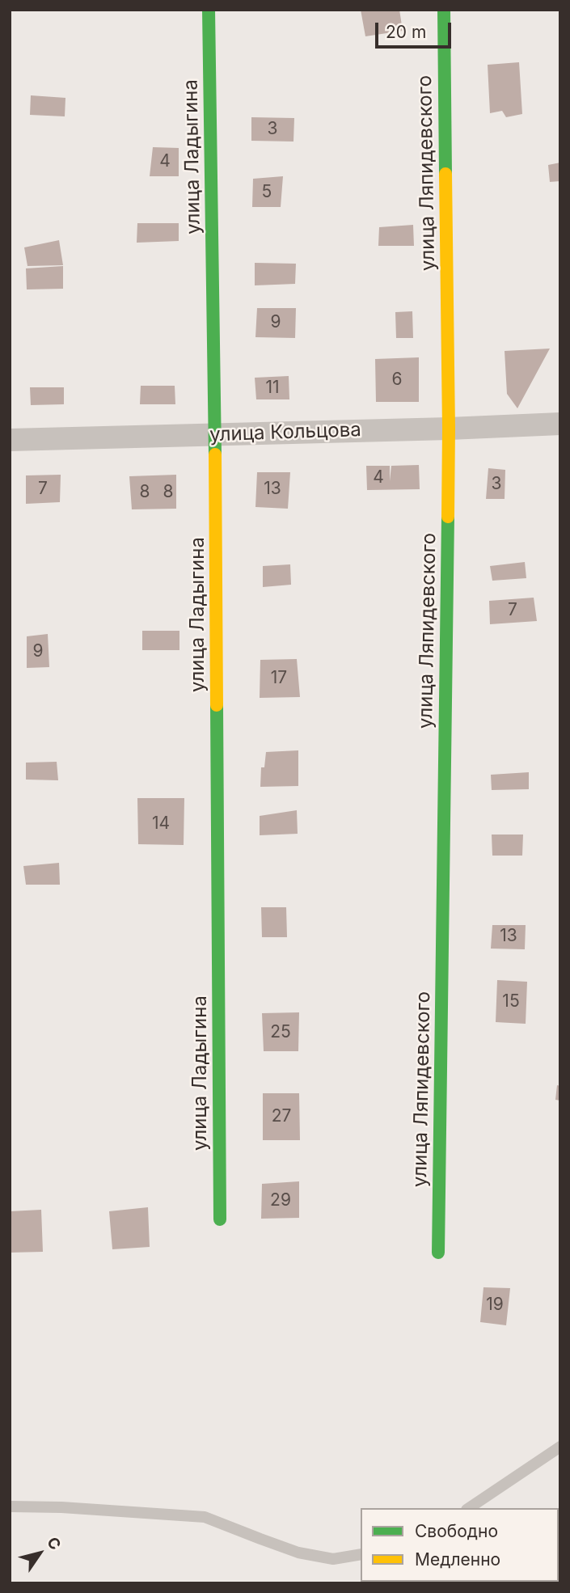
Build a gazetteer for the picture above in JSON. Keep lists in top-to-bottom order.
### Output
{
  "streets": {
    "street": ["улица Ладыгина", "улица Ляпидевского", "улица Кольцова"]
  },
  "crossings": [
    ["улица Ладыгина", "улица Кольцова"],
    ["улица Ляпидевского", "улица Кольцова"]
  ],
  "house_numbers": [
    "3",
    "4",
    "5",
    "9",
    "6",
    "11",
    "4",
    "3",
    "7",
    "13",
    "8",
    "8",
    "7",
    "9",
    "17",
    "14",
    "13",
    "15",
    "25",
    "27",
    "29",
    "19"
  ],
  "legend": ["Свободно", "Медленно"],
  "scale_bar": "20 m",
  "north": "top right"
}
